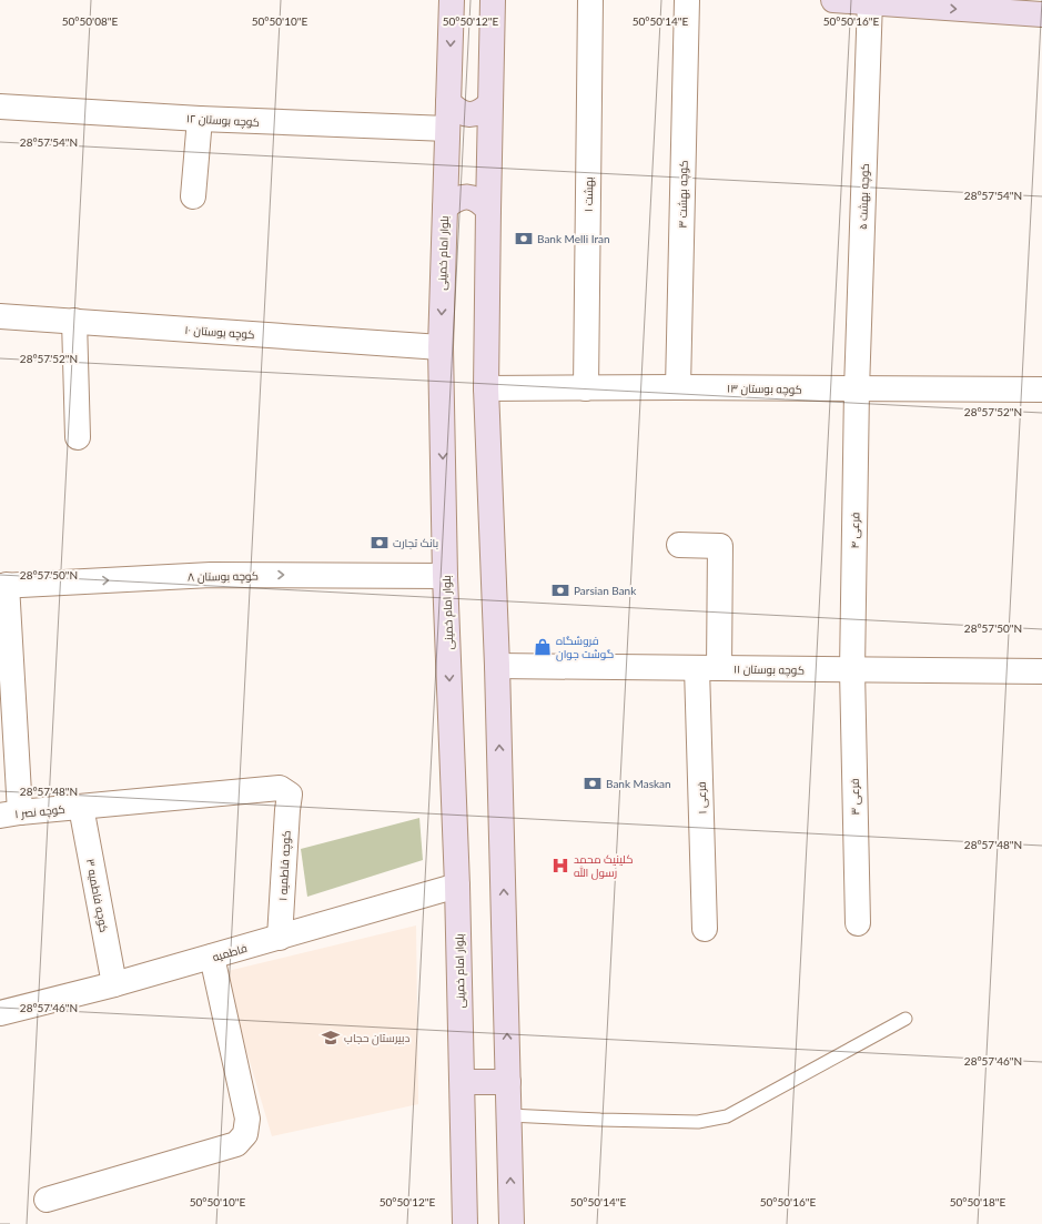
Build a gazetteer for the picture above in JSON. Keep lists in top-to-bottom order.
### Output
{
  "streets": {
    "street": [
      "کوچه بوستان ۱۲",
      "بهشت ۱",
      "کوچه بهشت ۳",
      "کوچه بهشت ۵",
      "بلوار امام خمینی",
      "کوچه بوستان ۱۰",
      "کوچه بوستان ۱۳",
      "فرعی ۴",
      "کوچه بوستان ۸",
      "کوچه بوستان ۱۱",
      "فرعی ۳",
      "فرعی ۱",
      "کوچه نصر ۱",
      "کوچه فاطمیه ۱",
      "کوچه فاطمیه ۳",
      "فاطمیه"
    ]
  },
  "crossings": [
    ["کوچه بوستان ۱۲", "بلوار امام خمینی"],
    ["بهشت ۱", "کوچه بوستان ۱۳"],
    ["کوچه بهشت ۳", "کوچه بوستان ۱۳"],
    ["کوچه بهشت ۵", "کوچه بوستان ۱۳"],
    ["کوچه بهشت ۵", "فرعی ۴"],
    ["بلوار امام خمینی", "کوچه بوستان ۱۰"],
    ["بلوار امام خمینی", "کوچه بوستان ۸"],
    ["بلوار امام خمینی", "فاطمیه"],
    ["کوچه بوستان ۱۳", "فرعی ۴"],
    ["فرعی ۴", "کوچه بوستان ۱۱"],
    ["فرعی ۴", "فرعی ۳"],
    ["کوچه بوستان ۱۱", "فرعی ۳"],
    ["کوچه بوستان ۱۱", "فرعی ۱"],
    ["کوچه نصر ۱", "کوچه فاطمیه ۱"],
    ["کوچه نصر ۱", "کوچه فاطمیه ۳"],
    ["کوچه فاطمیه ۱", "فاطمیه"],
    ["کوچه فاطمیه ۳", "فاطمیه"]
  ],
  "one_way": ["کوچه بوستان ۸"],
  "places": {
    "bank": [
      "Bank Melli Iran",
      "بانک تجارت",
      "Parsian Bank",
      "Bank Maskan"
    ],
    "shop": ["فروشگاه گوشت جوان"],
    "hospital": ["کلینیک محمد رسول الله"],
    "school or university": ["دبیرستان حجاب"]
  },
  "coordinates": [
    "50°50'08\"E",
    "50°50'10\"E",
    "50°50'12\"E",
    "50°50'14\"E",
    "50°50'16\"E",
    "28°57'54\"N",
    "28°57'52\"N",
    "28°57'50\"N",
    "28°57'48\"N",
    "28°57'46\"N",
    "50°50'18\"E"
  ]
}
